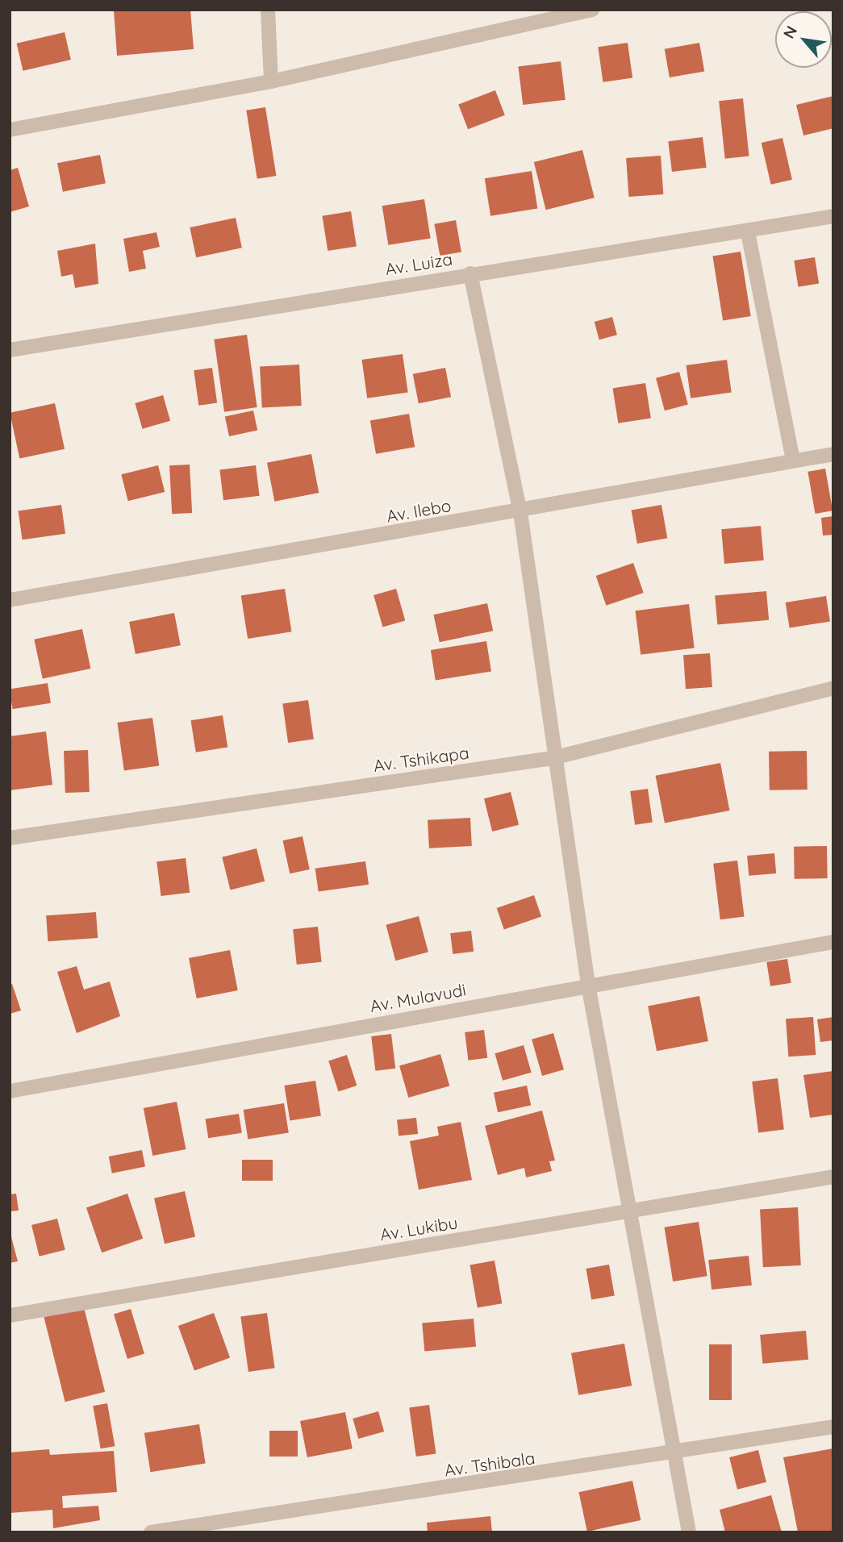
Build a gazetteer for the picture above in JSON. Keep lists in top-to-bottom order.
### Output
{
  "streets": {
    "street": [
      "Av. Luiza",
      "Av. Ilebo",
      "Av. Tshikapa",
      "Av. Mulavudi",
      "Av. Lukibu",
      "Av. Tshibala"
    ]
  },
  "north": "top left"
}
